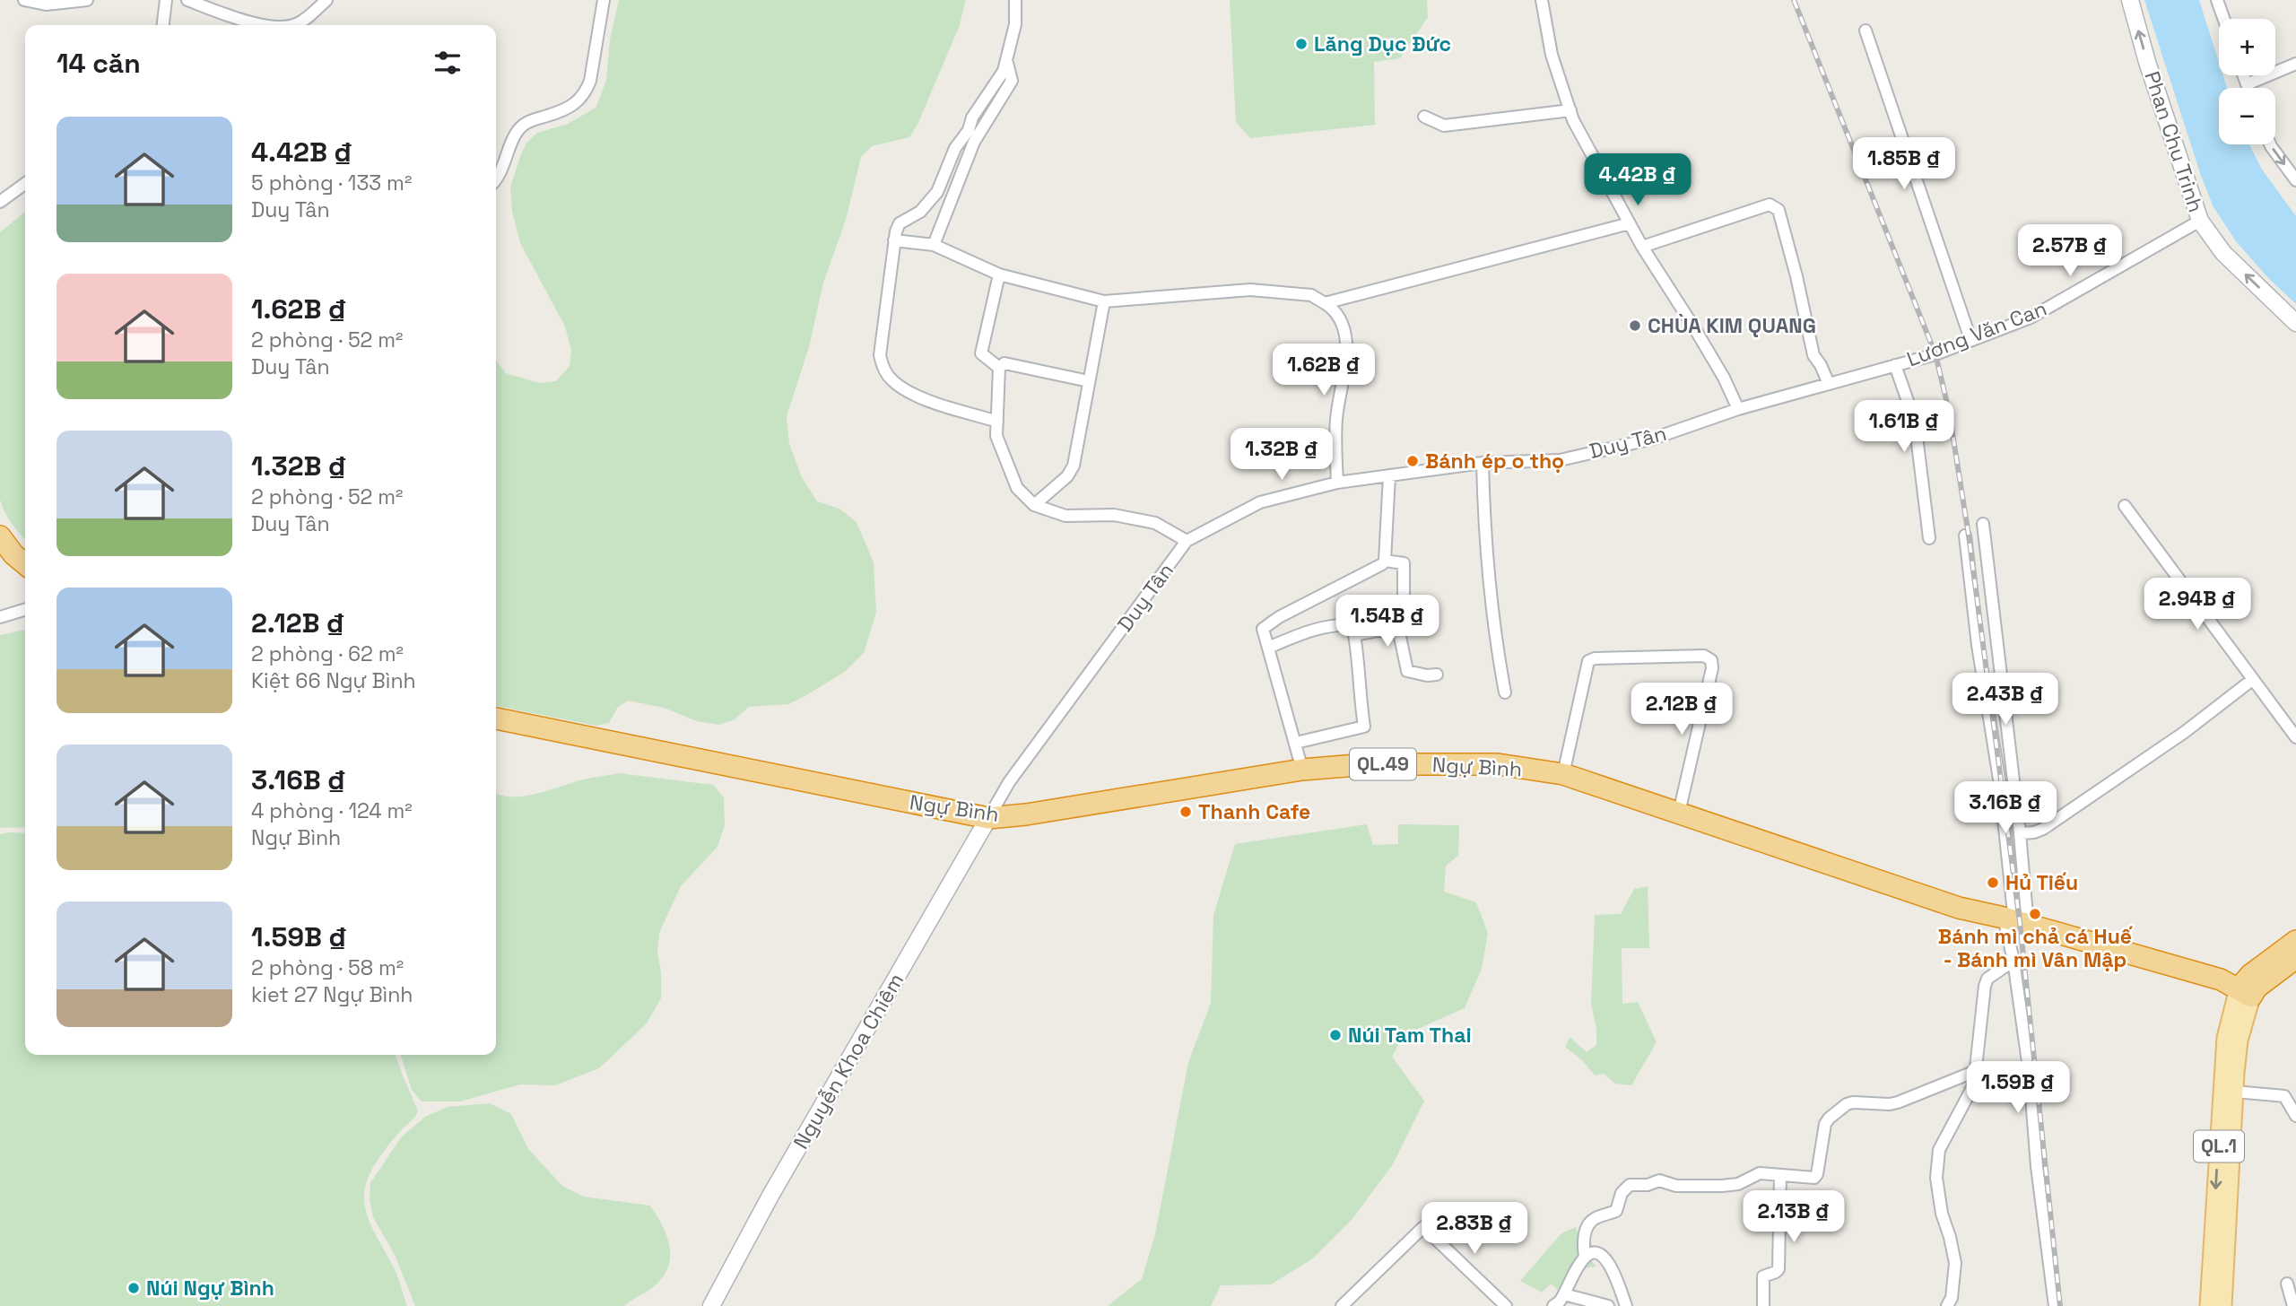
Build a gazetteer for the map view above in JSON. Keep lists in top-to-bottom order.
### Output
{
  "streets": {
    "highway": ["QL.49", "Ngự Bình", "QL.1"],
    "street": [
      "Phan Chu Trinh",
      "Lương Văn Can",
      "Duy Tân",
      "Nguyễn Khoa Chiêm"
    ]
  },
  "crossings": [
    ["Phan Chu Trinh", "Lương Văn Can"],
    ["Lương Văn Can", "Duy Tân"],
    ["Duy Tân", "Ngự Bình"],
    ["Duy Tân", "Nguyễn Khoa Chiêm"],
    ["Ngự Bình", "Nguyễn Khoa Chiêm"],
    ["Ngự Bình", "QL.1"]
  ],
  "one_way": ["Phan Chu Trinh"],
  "places": [
    "Lăng Dục Đức",
    "CHÙA KIM QUANG",
    "Bánh ép o thọ",
    "Thanh Cafe",
    "Hủ Tiếu",
    "Bánh mì chả cá Huế - Bánh mì Vân Mập",
    "Núi Tam Thai",
    "Núi Ngự Bình"
  ],
  "page": {
    "map_buttons": ["+", "−"],
    "heading": "14 căn",
    "list": [
      {
        "name": "4.42B ₫",
        "note": "5 phòng · 133 m² · Duy Tân"
      },
      {
        "name": "1.62B ₫",
        "note": "2 phòng · 52 m² · Duy Tân"
      },
      {
        "name": "1.32B ₫",
        "note": "2 phòng · 52 m² · Duy Tân"
      },
      {
        "name": "2.12B ₫",
        "note": "2 phòng · 62 m² · Kiệt 66 Ngự Bình"
      },
      {
        "name": "3.16B ₫",
        "note": "4 phòng · 124 m² · Ngự Bình"
      },
      {
        "name": "1.59B ₫",
        "note": "2 phòng · 58 m² · kiet 27 Ngự Bình"
      }
    ],
    "price": [
      "1.85B ₫",
      "4.42B ₫",
      "2.57B ₫",
      "1.62B ₫",
      "1.61B ₫",
      "1.32B ₫",
      "2.94B ₫",
      "1.54B ₫",
      "2.43B ₫",
      "2.12B ₫",
      "3.16B ₫",
      "1.59B ₫",
      "2.13B ₫",
      "2.83B ₫"
    ]
  }
}
